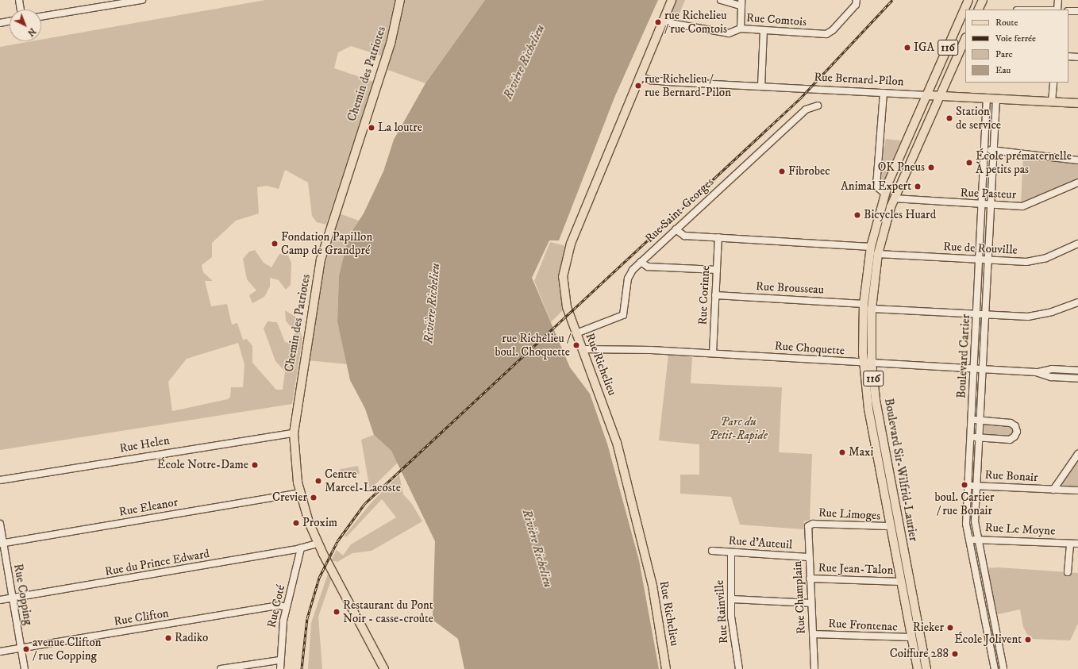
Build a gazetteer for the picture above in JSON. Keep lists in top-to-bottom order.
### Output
{
  "streets": {
    "main road": [
      "116",
      "Chemin des Patriotes",
      "Rue Bernard-Pilon",
      "Rue Richelieu",
      "Boulevard Sir-Wilfrid-Laurier"
    ],
    "street": [
      "Rue Comtois",
      "Rue Pasteur",
      "Rue Saint-Georges",
      "Rue de Rouville",
      "Rue Brousseau",
      "Rue Corinne",
      "Rue Choquette",
      "Boulevard Cartier",
      "Rue Helen",
      "Rue Bonair",
      "Rue Eleanor",
      "Rue Limoges",
      "Rue Le Moyne",
      "Rue d'Auteuil",
      "Rue du Prince Edward",
      "Rue Jean-Talon",
      "Rue Copping",
      "Rue Champlain",
      "Rue Coté",
      "Rue Rainville",
      "Rue Clifton",
      "Rue Frontenac"
    ]
  },
  "crossings": [
    ["Rue Comtois", "Rue Richelieu"],
    ["116", "Rue Bernard-Pilon"],
    ["116", "Boulevard Sir-Wilfrid-Laurier"],
    ["Chemin des Patriotes", "Rue Helen"],
    ["Chemin des Patriotes", "Rue Eleanor"],
    ["Chemin des Patriotes", "Rue du Prince Edward"],
    ["Rue Bernard-Pilon", "Boulevard Cartier"],
    ["Rue Bernard-Pilon", "Rue Richelieu"],
    ["Rue Bernard-Pilon", "Boulevard Sir-Wilfrid-Laurier"],
    ["Rue Pasteur", "Boulevard Cartier"],
    ["Rue Pasteur", "Boulevard Sir-Wilfrid-Laurier"],
    ["Rue Saint-Georges", "Rue Richelieu"],
    ["Rue de Rouville", "Boulevard Cartier"],
    ["Rue de Rouville", "Boulevard Sir-Wilfrid-Laurier"],
    ["Rue Brousseau", "Rue Corinne"],
    ["Rue Brousseau", "Boulevard Sir-Wilfrid-Laurier"],
    ["Rue Corinne", "Rue Choquette"],
    ["Rue Choquette", "Boulevard Cartier"],
    ["Rue Choquette", "Rue Richelieu"],
    ["Rue Choquette", "Boulevard Sir-Wilfrid-Laurier"],
    ["Boulevard Cartier", "Rue Bonair"],
    ["Boulevard Cartier", "Rue Le Moyne"],
    ["Boulevard Sir-Wilfrid-Laurier", "Rue Limoges"],
    ["Boulevard Sir-Wilfrid-Laurier", "Rue Jean-Talon"],
    ["Boulevard Sir-Wilfrid-Laurier", "Rue Frontenac"],
    ["Rue Eleanor", "Rue Copping"],
    ["Rue Limoges", "Rue Champlain"],
    ["Rue d'Auteuil", "Rue Champlain"],
    ["Rue d'Auteuil", "Rue Rainville"],
    ["Rue du Prince Edward", "Rue Copping"],
    ["Rue du Prince Edward", "Rue Coté"],
    ["Rue Jean-Talon", "Rue Champlain"],
    ["Rue Copping", "Rue Clifton"],
    ["Rue Champlain", "Rue Frontenac"],
    ["Rue Coté", "Rue Clifton"]
  ],
  "water": ["Rivière Richelieu"],
  "parks": ["Parc du Petit-Rapide"],
  "places": [
    "rue Richelieu / rue Comtois",
    "IGA",
    "rue Richelieu / rue Bernard-Pilon",
    "Station de service",
    "La loutre",
    "École prématernelle À petits pas",
    "OK Pneus",
    "Fibrobec",
    "Animal Expert",
    "Bicycles Huard",
    "Fondation Papillon Camp de Grandpré",
    "rue Richelieu / boul. Choquette",
    "Maxi",
    "École Notre-Dame",
    "Centre Marcel-Lacoste",
    "boul. Cartier / rue Bonair",
    "Crevier",
    "Proxim",
    "Restaurant du Pont Noir - casse-croûte",
    "Rieker",
    "Radiko",
    "École Jolivent",
    "avenue Clifton / rue Copping",
    "Coiffure 288"
  ],
  "legend": [
    "Route",
    "Voie ferrée",
    "Parc",
    "Eau"
  ],
  "north": "bottom right"
}
